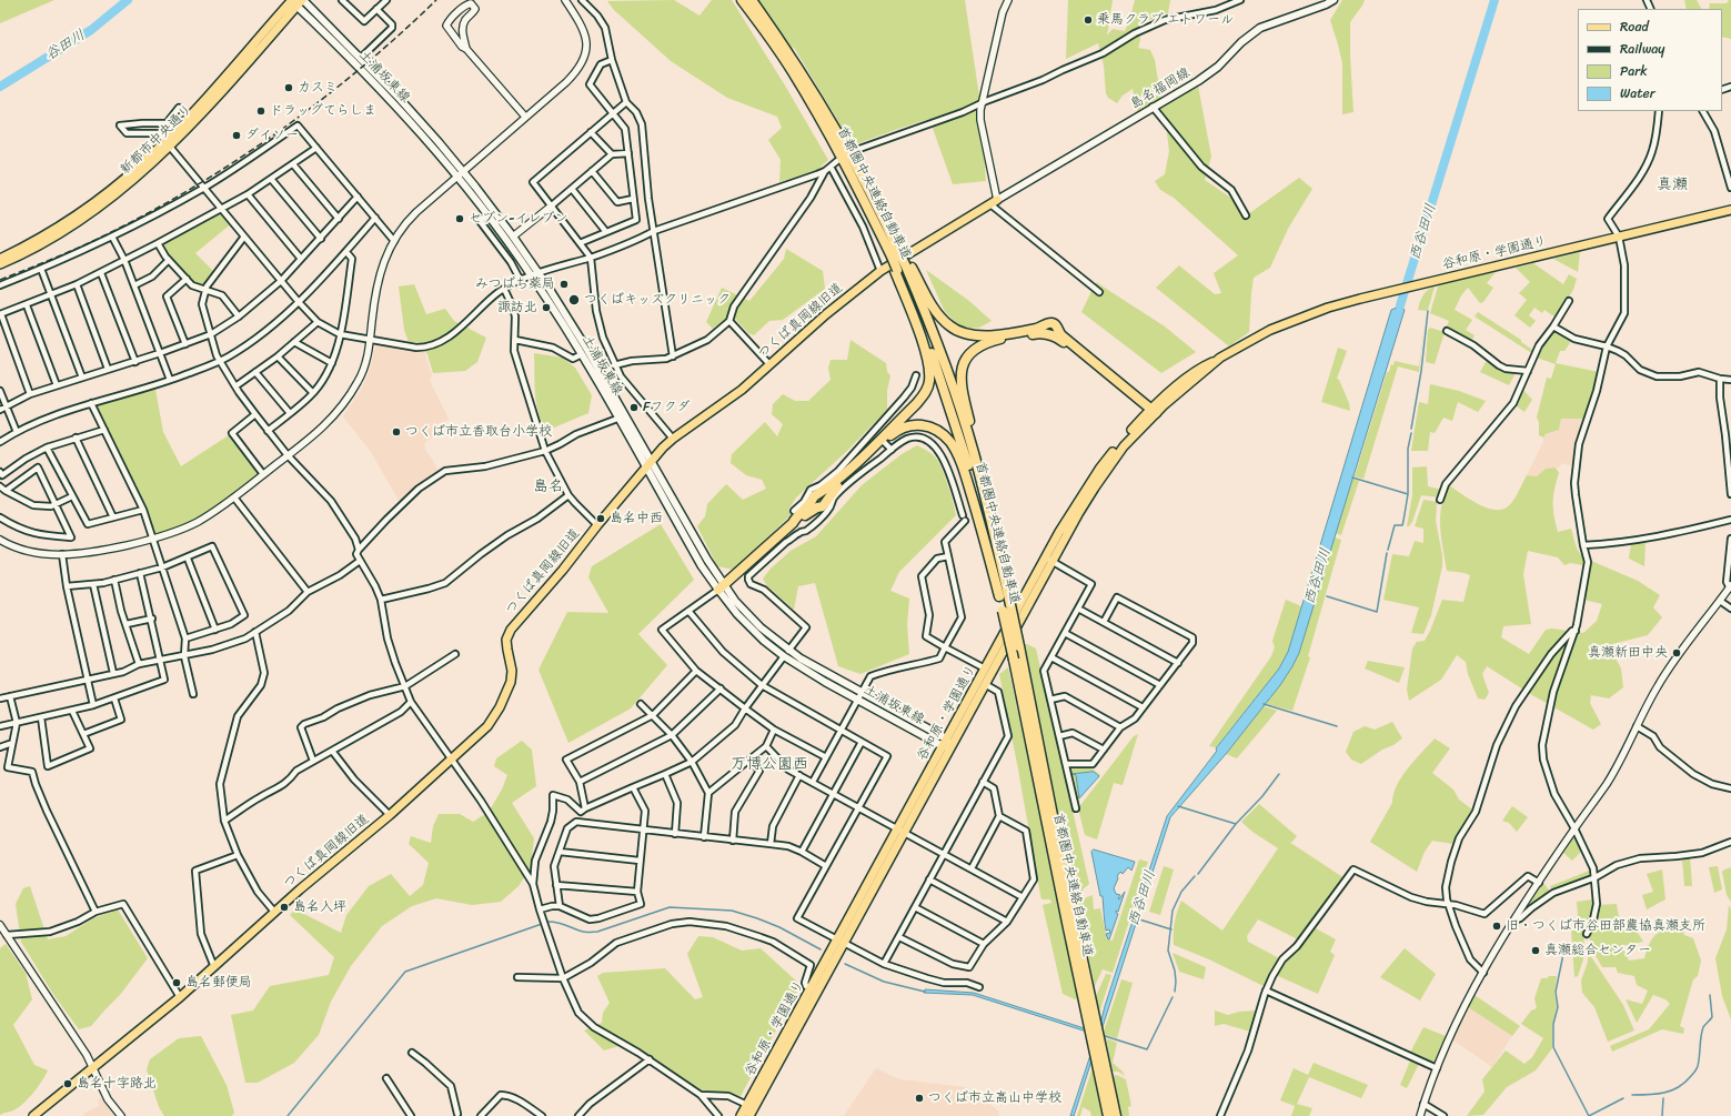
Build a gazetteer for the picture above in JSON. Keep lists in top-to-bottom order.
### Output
{
  "streets": {
    "highway": ["首都圏中央連絡自動車道"],
    "main road": [
      "土浦坂東線",
      "島名福岡線",
      "新都市中央通り",
      "谷和原・学園通り",
      "つくば真岡線旧道"
    ]
  },
  "crossings": [
    ["土浦坂東線", "新都市中央通り"],
    ["土浦坂東線", "谷和原・学園通り"],
    ["土浦坂東線", "つくば真岡線旧道"],
    ["島名福岡線", "つくば真岡線旧道"]
  ],
  "districts": ["真瀬", "島名", "万博公園西"],
  "water": ["谷田川", "西谷田川"],
  "places": [
    "乗馬クラブ エトワール",
    "カスミ",
    "ドラッグてらしま",
    "ダイソー",
    "セブン-イレブン",
    "みつばち薬局",
    "つくばキッズクリニック",
    "諏訪北",
    "Fフクダ",
    "つくば市立香取台小学校",
    "島名中西",
    "真瀬新田中央",
    "島名入坪",
    "旧・つくば市谷田部農協真瀬支所",
    "真瀬総合センター",
    "島名郵便局",
    "島名十字路北",
    "つくば市立高山中学校"
  ],
  "legend": [
    "Road",
    "Railway",
    "Park",
    "Water"
  ]
}
